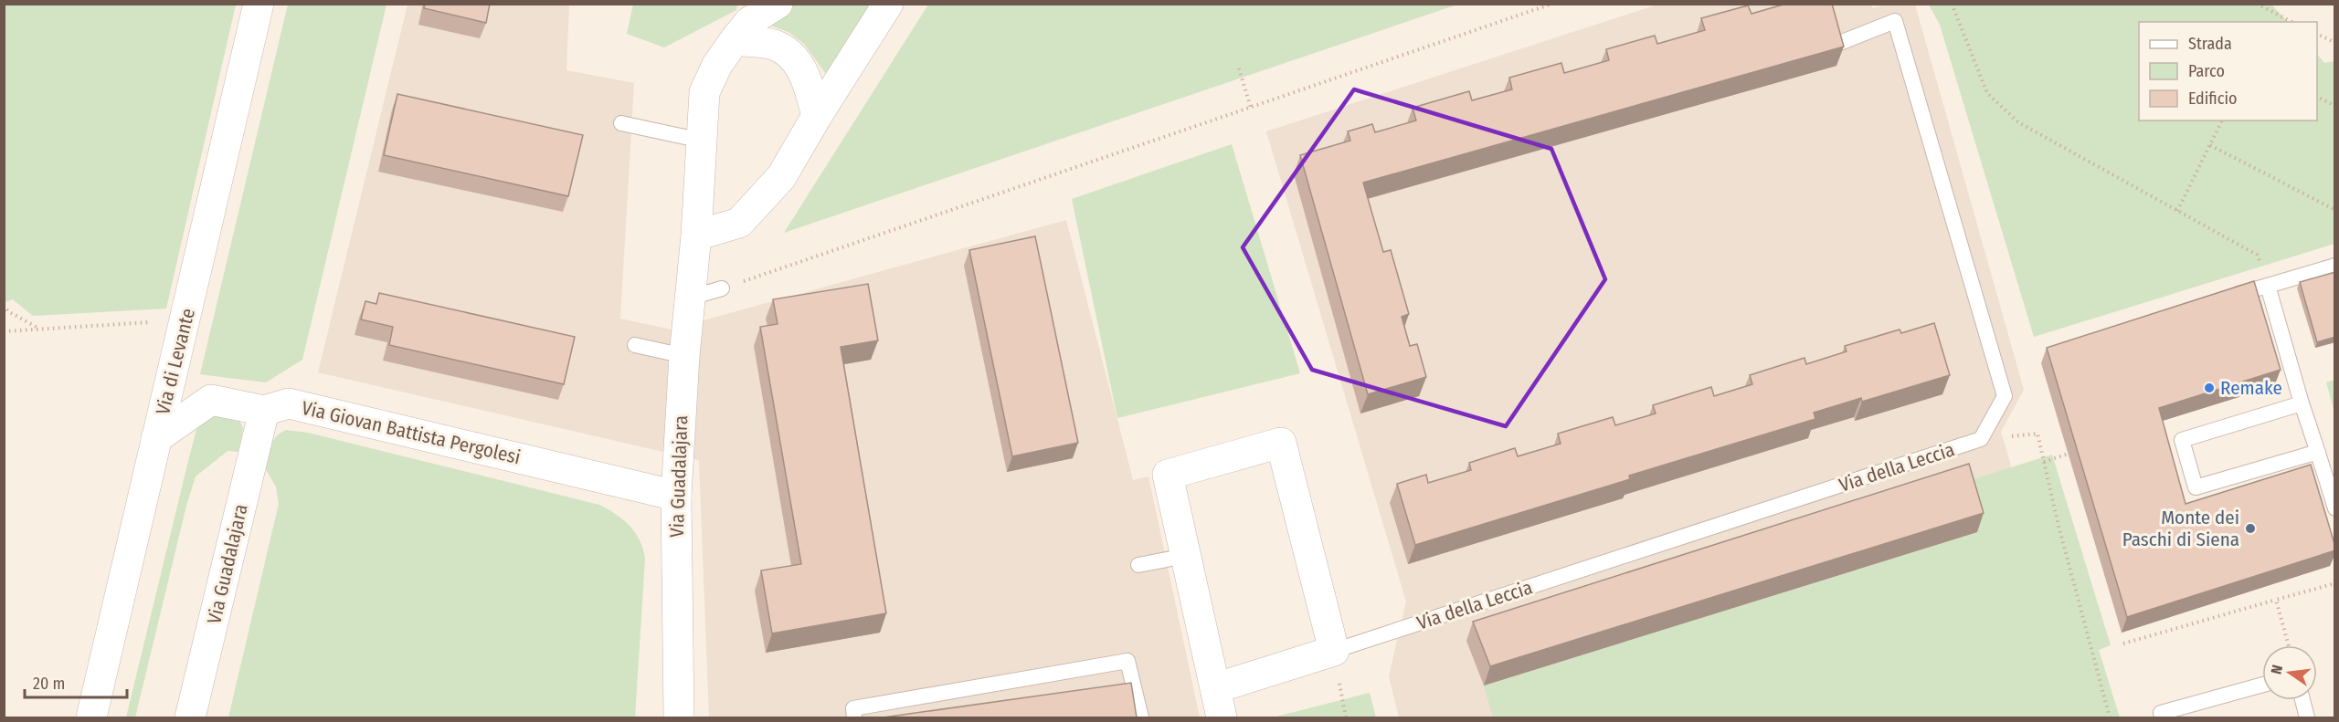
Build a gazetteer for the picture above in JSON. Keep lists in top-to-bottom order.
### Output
{
  "streets": {
    "street": [
      "Via di Levante",
      "Via Giovan Battista Pergolesi",
      "Via della Leccia",
      "Via Guadalajara"
    ]
  },
  "crossings": [
    ["Via di Levante", "Via Giovan Battista Pergolesi"],
    ["Via Giovan Battista Pergolesi", "Via Guadalajara"]
  ],
  "places": ["Remake", "Monte dei Paschi di Siena"],
  "legend": ["Strada", "Parco", "Edificio"],
  "scale_bar": "20 m",
  "north": "left"
}
